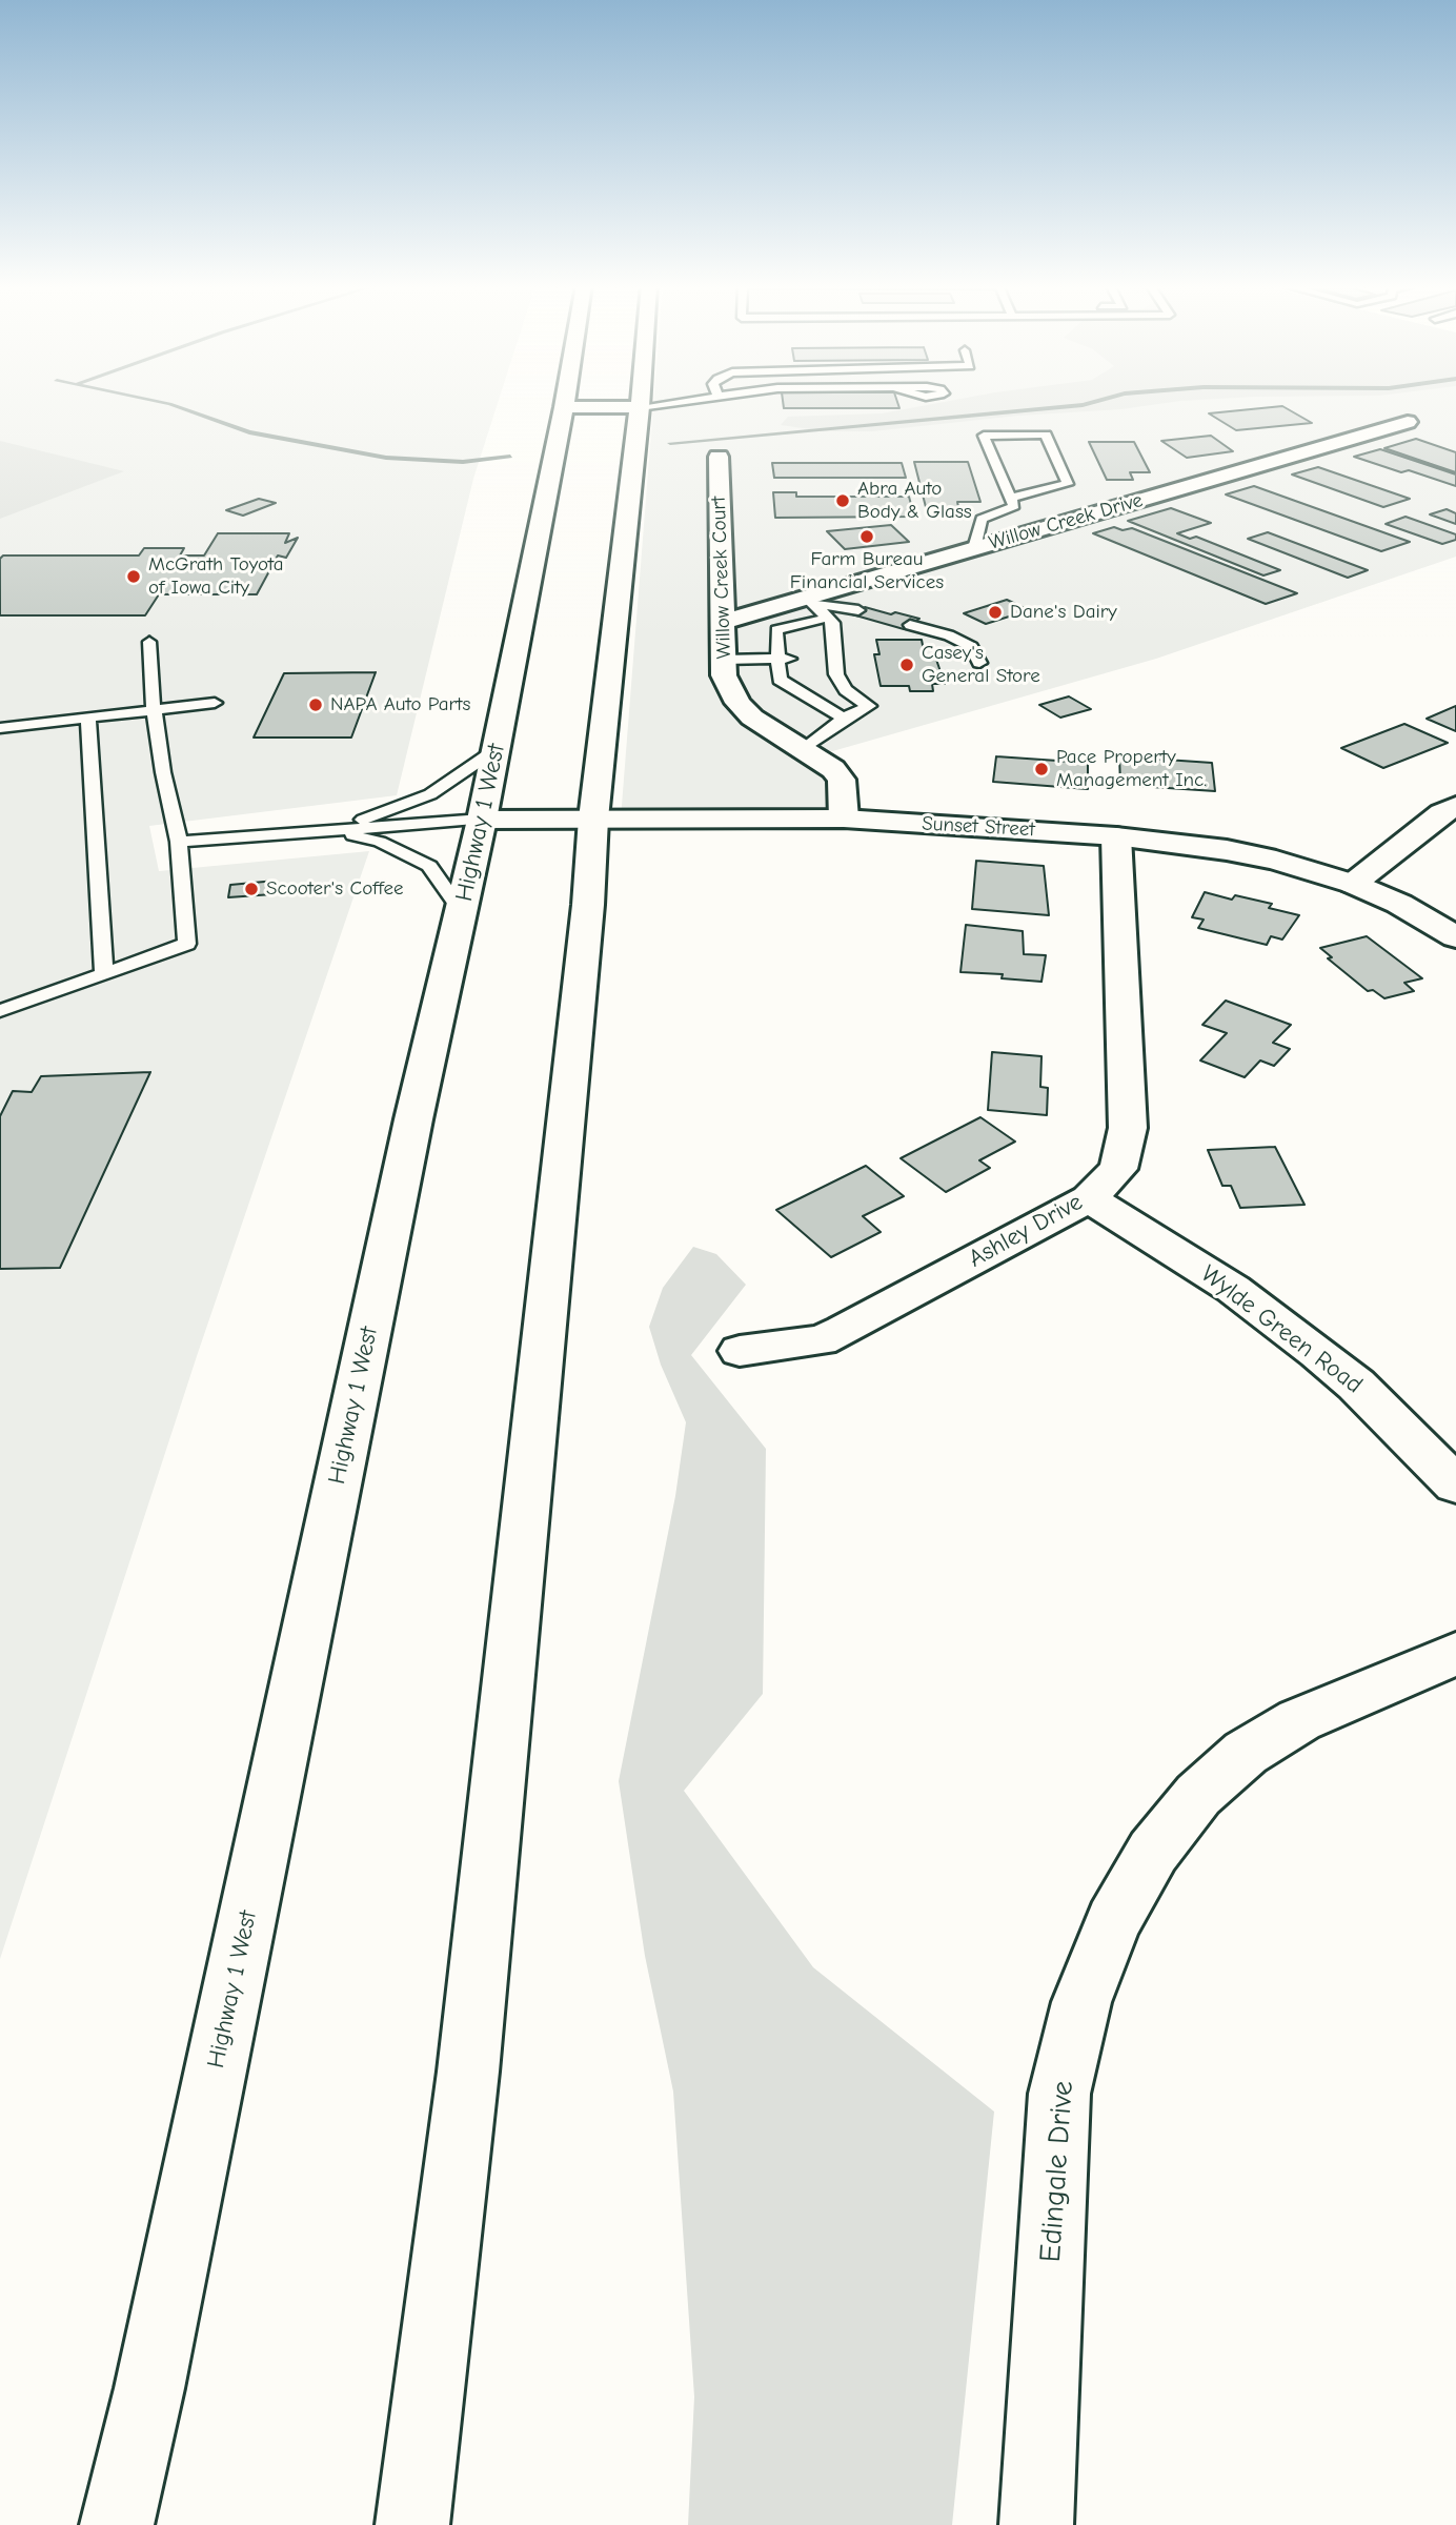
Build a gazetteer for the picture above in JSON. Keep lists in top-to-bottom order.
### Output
{
  "streets": {
    "main road": [
      "Willow Creek Drive",
      "Willow Creek Court",
      "Highway 1 West",
      "Sunset Street",
      "Ashley Drive",
      "Wylde Green Road",
      "Edingale Drive"
    ]
  },
  "crossings": [
    ["Willow Creek Drive", "Willow Creek Court"],
    ["Willow Creek Court", "Sunset Street"],
    ["Highway 1 West", "Sunset Street"],
    ["Sunset Street", "Ashley Drive"],
    ["Ashley Drive", "Wylde Green Road"]
  ],
  "places": [
    "Abra Auto Body & Glass",
    "Farm Bureau Financial Services",
    "McGrath Toyota of Iowa City",
    "Dane's Dairy",
    "Casey's General Store",
    "NAPA Auto Parts",
    "Pace Property Management Inc.",
    "Scooter's Coffee"
  ]
}
